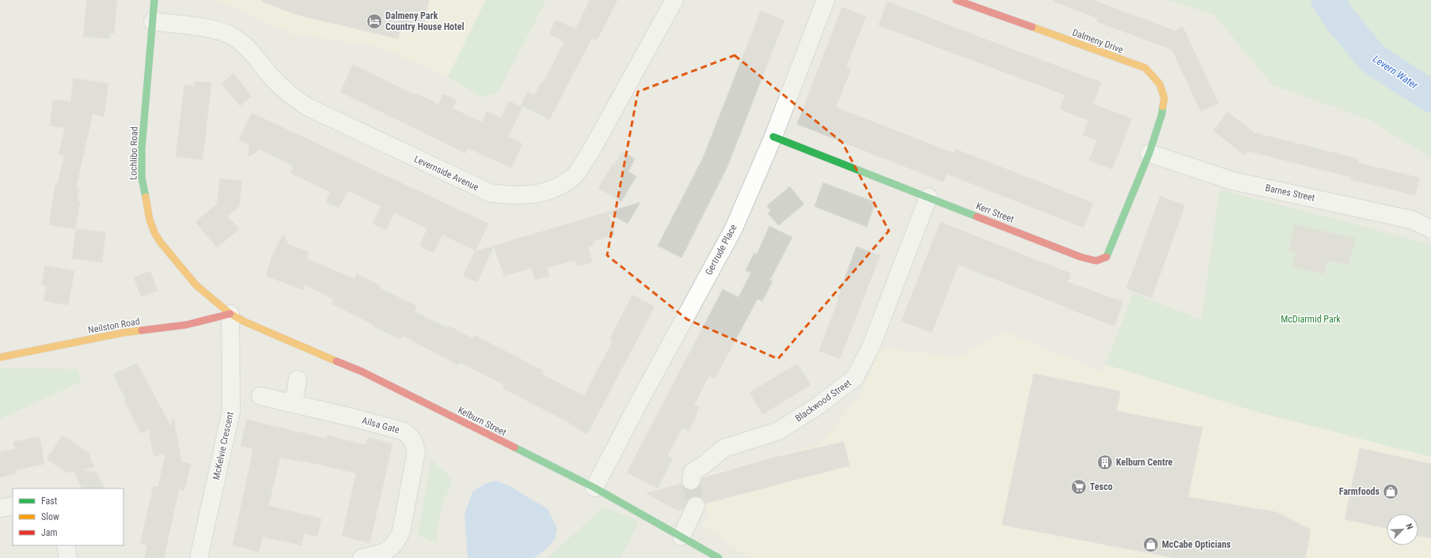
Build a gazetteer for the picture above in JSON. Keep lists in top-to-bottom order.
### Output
{
  "streets": {
    "street": [
      "Dalmeny Drive",
      "Lochlibo Road",
      "Levernside Avenue",
      "Barnes Street",
      "Kerr Street",
      "Gertrude Place",
      "Neilston Road",
      "Blackwood Street",
      "Kelburn Street",
      "Ailsa Gate",
      "McKelvie Crescent"
    ]
  },
  "crossings": [
    ["Dalmeny Drive", "Barnes Street"],
    ["Dalmeny Drive", "Kerr Street"],
    ["Lochlibo Road", "Levernside Avenue"],
    ["Lochlibo Road", "Neilston Road"],
    ["Lochlibo Road", "Kelburn Street"],
    ["Lochlibo Road", "McKelvie Crescent"],
    ["Barnes Street", "Kerr Street"],
    ["Kerr Street", "Gertrude Place"],
    ["Kerr Street", "Blackwood Street"],
    ["Gertrude Place", "Kelburn Street"],
    ["Neilston Road", "Kelburn Street"],
    ["Neilston Road", "McKelvie Crescent"],
    ["Kelburn Street", "McKelvie Crescent"]
  ],
  "water": ["Levern Water"],
  "parks": ["McDiarmid Park"],
  "places": {
    "hotel": ["Dalmeny Park Country House Hotel"],
    "building": ["Kelburn Centre"],
    "supermarket": ["Tesco"],
    "shop": ["Farmfoods", "McCabe Opticians"]
  },
  "legend": ["Fast", "Slow", "Jam"],
  "north": "top right"
}
